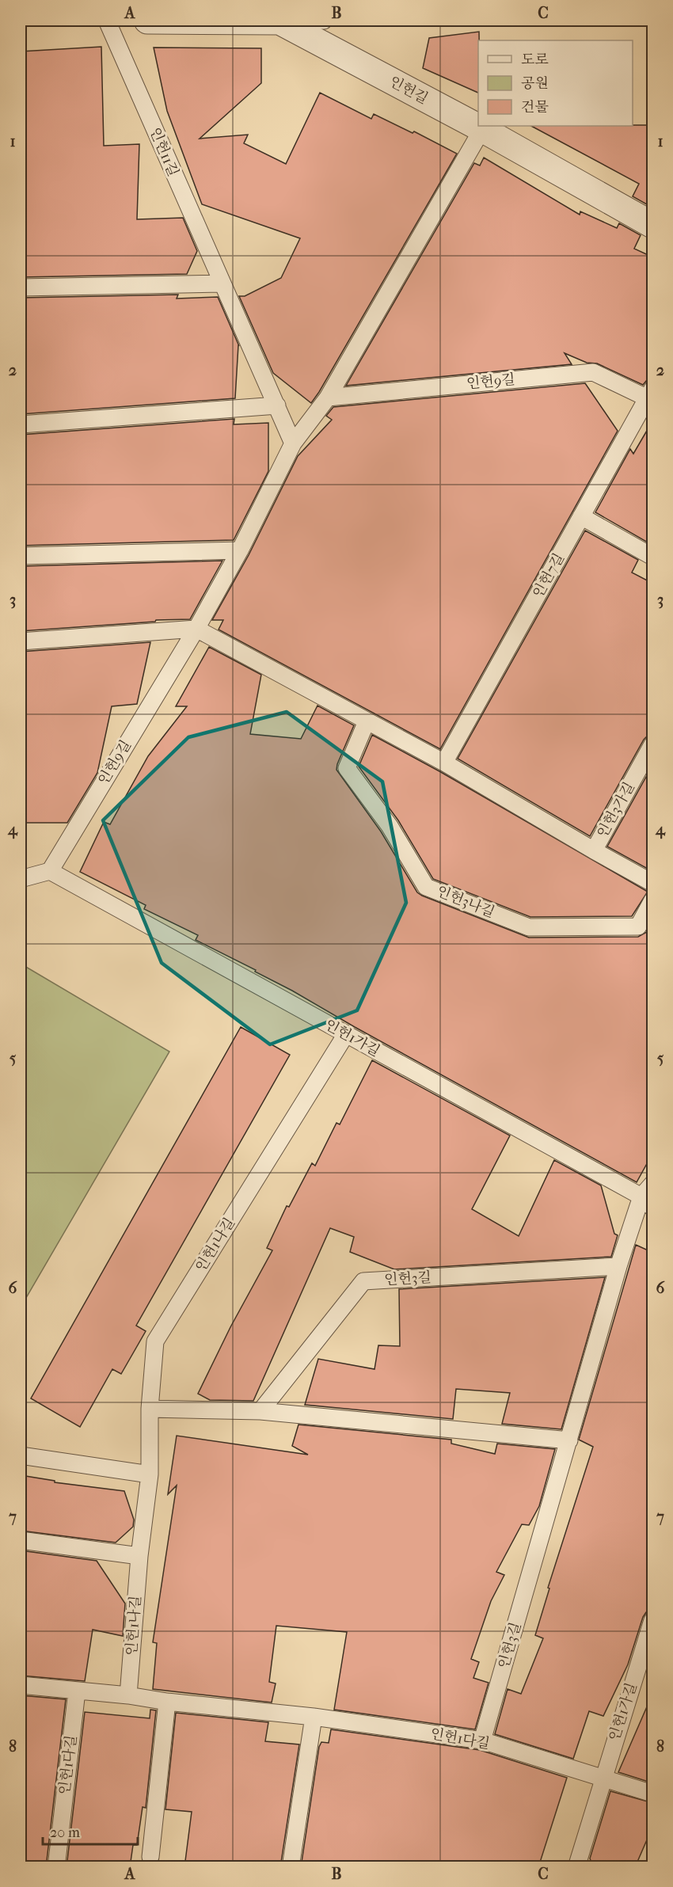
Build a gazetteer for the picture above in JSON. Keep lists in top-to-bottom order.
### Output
{
  "streets": {
    "street": ["인헌길"],
    "lane": [
      "인헌11길",
      "인헌9길",
      "인헌7길",
      "인헌3가길",
      "인헌3나길",
      "인헌1가길",
      "인헌1나길",
      "인헌3길",
      "인헌1다길"
    ]
  },
  "crossings": [
    ["인헌길", "인헌9길"],
    ["인헌11길", "인헌9길"],
    ["인헌9길", "인헌7길"],
    ["인헌9길", "인헌1가길"],
    ["인헌1가길", "인헌1나길"],
    ["인헌1가길", "인헌3길"],
    ["인헌1가길", "인헌1다길"],
    ["인헌1나길", "인헌1다길"],
    ["인헌3길", "인헌1다길"]
  ],
  "legend": ["도로", "공원", "건물"],
  "scale_bar": "20 m",
  "grid": {
    "columns": ["A", "B", "C"],
    "rows": [
      "1",
      "2",
      "3",
      "4",
      "5",
      "6",
      "7",
      "8"
    ]
  }
}
